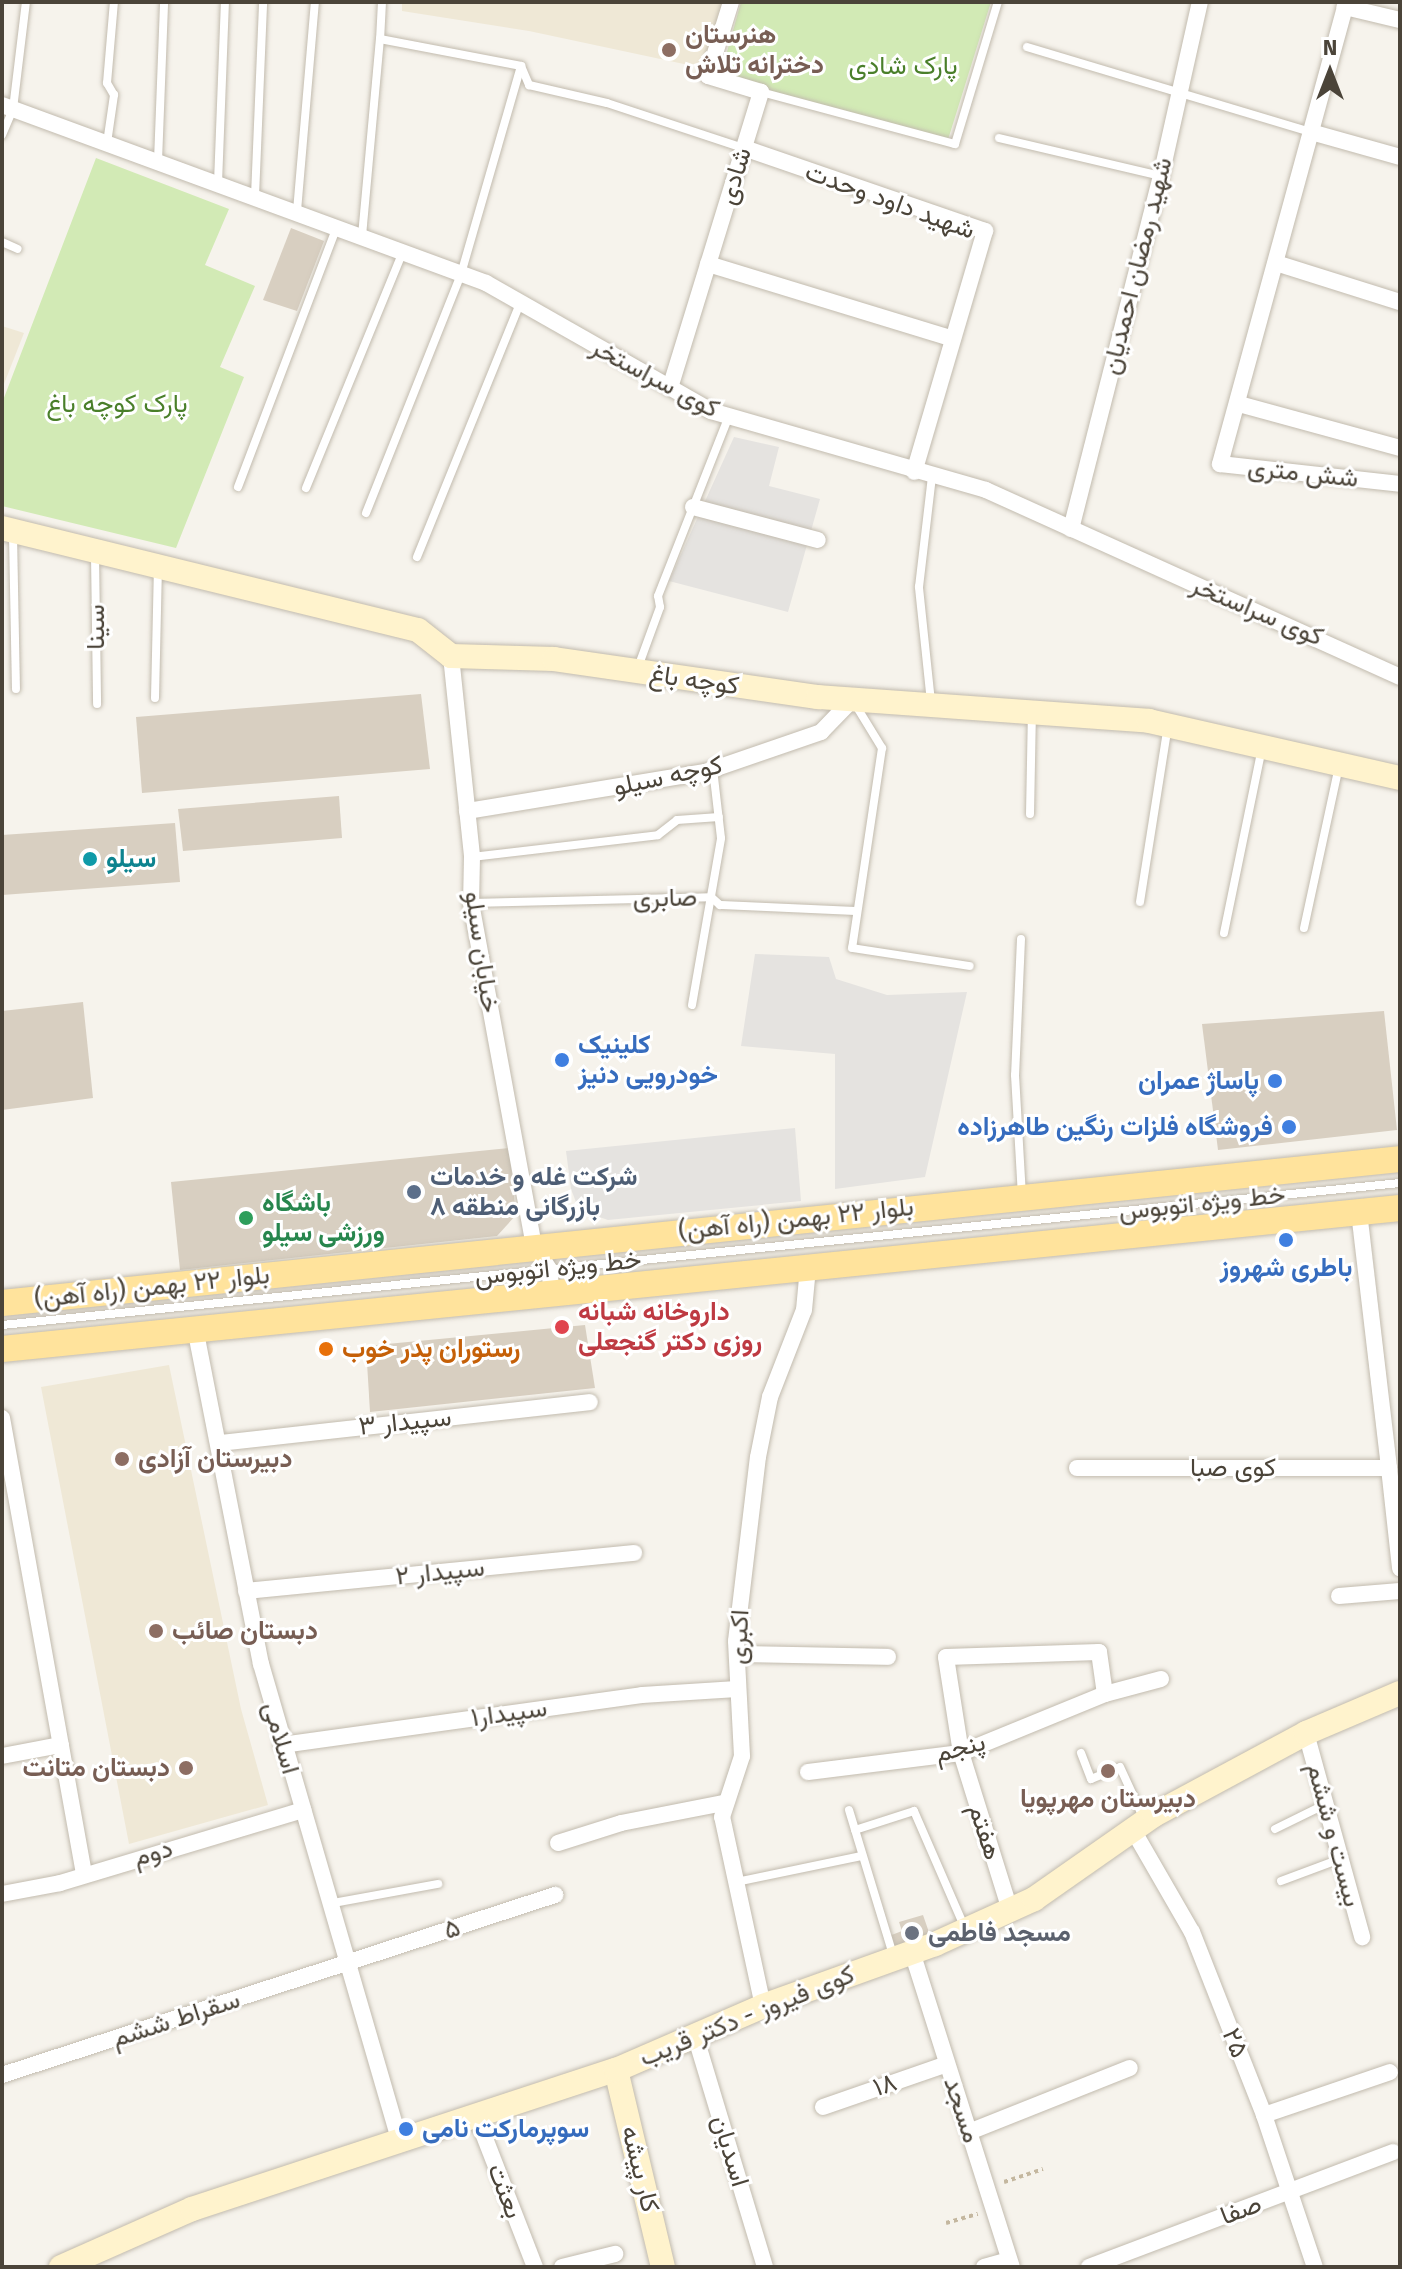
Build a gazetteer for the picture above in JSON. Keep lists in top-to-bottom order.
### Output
{
  "streets": {
    "main road": [
      "کوچه باغ",
      "بلوار ۲۲ بهمن (راه آهن)",
      "کوی فیروز - دکتر قریب",
      "کار پیشه"
    ],
    "street": [
      "شادی",
      "شهید داود وحدت",
      "شهید رمضان احمدیان",
      "کوی سراستخر",
      "شش متری",
      "کوچه سیلو",
      "خیابان سیلو",
      "سپیدار ۳",
      "کوی صبا",
      "سپیدار ۲",
      "اکبری",
      "سپیدار۱",
      "اسلامی",
      "پنجم",
      "هفتم",
      "بیست و ششم",
      "دوم",
      "۵",
      "سقراط ششم",
      "۲۵",
      "۱۸",
      "مسجد",
      "اسدیان",
      "بعثت",
      "صفا"
    ],
    "lane": ["سینا", "صابری", "خط ویژه اتوبوس"]
  },
  "crossings": [
    ["شادی", "شهید داود وحدت"],
    ["شادی", "کوی سراستخر"],
    ["شهید داود وحدت", "کوی سراستخر"],
    ["شهید رمضان احمدیان", "کوی سراستخر"],
    ["کوچه باغ", "کوچه سیلو"],
    ["کوچه باغ", "خیابان سیلو"],
    ["کوچه سیلو", "خیابان سیلو"],
    ["صابری", "خیابان سیلو"],
    ["خیابان سیلو", "بلوار ۲۲ بهمن (راه آهن)"],
    ["خط ویژه اتوبوس", "بلوار ۲۲ بهمن (راه آهن)"],
    ["بلوار ۲۲ بهمن (راه آهن)", "اکبری"],
    ["بلوار ۲۲ بهمن (راه آهن)", "اسلامی"],
    ["سپیدار ۳", "اسلامی"],
    ["سپیدار ۲", "اسلامی"],
    ["اکبری", "سپیدار۱"],
    ["اکبری", "کوی فیروز - دکتر قریب"],
    ["سپیدار۱", "اسلامی"],
    ["اسلامی", "دوم"],
    ["اسلامی", "۵"],
    ["اسلامی", "کوی فیروز - دکتر قریب"],
    ["اسلامی", "سقراط ششم"],
    ["پنجم", "هفتم"],
    ["هفتم", "کوی فیروز - دکتر قریب"],
    ["بیست و ششم", "کوی فیروز - دکتر قریب"],
    ["۵", "سقراط ششم"],
    ["کوی فیروز - دکتر قریب", "۲۵"],
    ["کوی فیروز - دکتر قریب", "مسجد"],
    ["کوی فیروز - دکتر قریب", "اسدیان"],
    ["کوی فیروز - دکتر قریب", "کار پیشه"],
    ["کوی فیروز - دکتر قریب", "بعثت"],
    ["۲۵", "صفا"],
    ["۱۸", "مسجد"]
  ],
  "parks": ["پارک شادی", "پارک کوچه باغ"],
  "places": [
    "هنرستان دخترانه تلاش",
    "سیلو",
    "کلینیک خودرویی دنیز",
    "پاساژ عمران",
    "فروشگاه فلزات رنگین طاهرزاده",
    "شرکت غله و خدمات بازرگانی منطقه ۸",
    "باشگاه ورزشی سیلو",
    "باطری شهروز",
    "داروخانه شبانه روزی دکتر گنجعلی",
    "رستوران پدر خوب",
    "دبیرستان آزادی",
    "دبستان صائب",
    "دبستان متانت",
    "دبیرستان مهرپویا",
    "مسجد فاطمی",
    "سوپرمارکت نامی"
  ],
  "north": "top"
}
